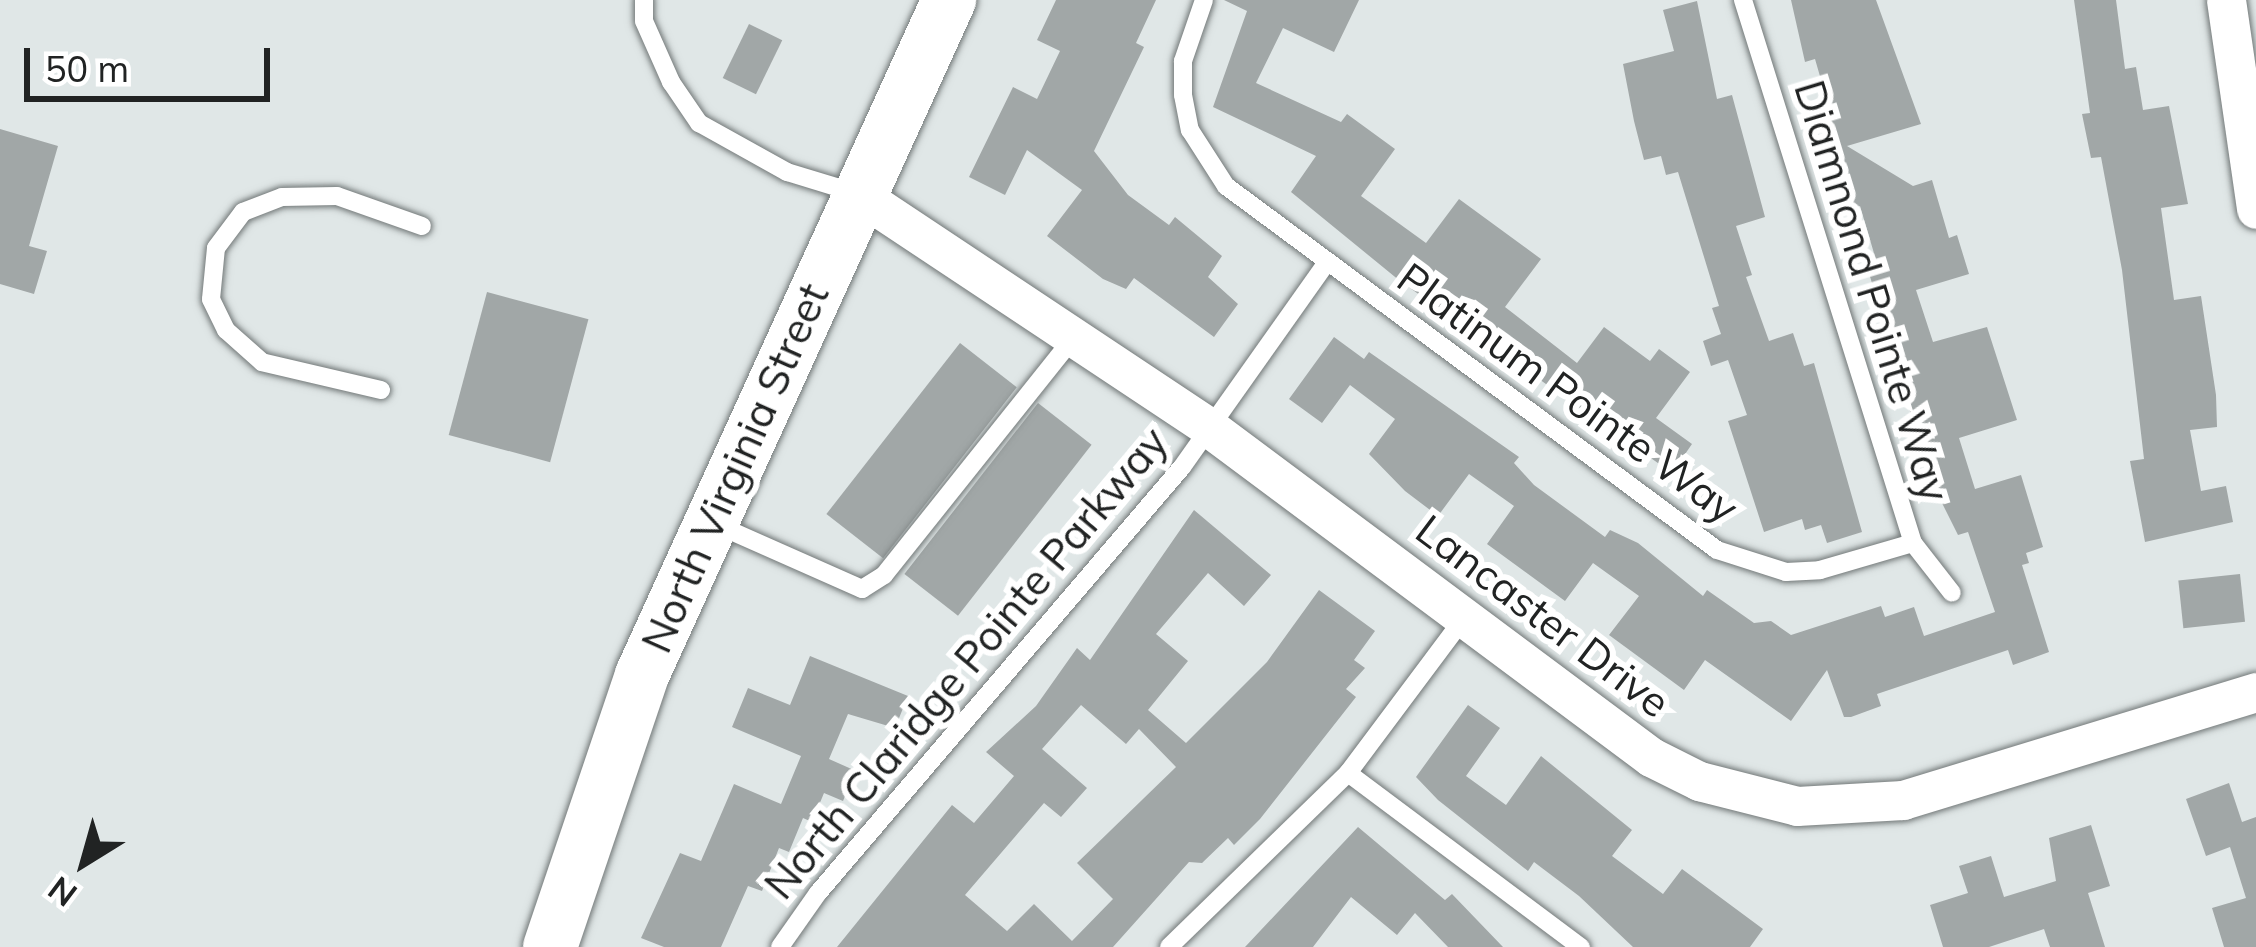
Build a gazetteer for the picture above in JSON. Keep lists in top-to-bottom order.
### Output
{
  "streets": {
    "main road": ["North Virginia Street"],
    "street": ["Lancaster Drive"],
    "lane": ["Diamnond Pointe Way", "Platinum Pointe Way", "North Claridge Pointe Parkway"]
  },
  "crossings": [
    ["Diamnond Pointe Way", "Platinum Pointe Way"],
    ["Platinum Pointe Way", "North Claridge Pointe Parkway"],
    ["North Virginia Street", "Lancaster Drive"],
    ["Lancaster Drive", "North Claridge Pointe Parkway"]
  ],
  "scale_bar": "50 m",
  "north": "bottom left"
}
